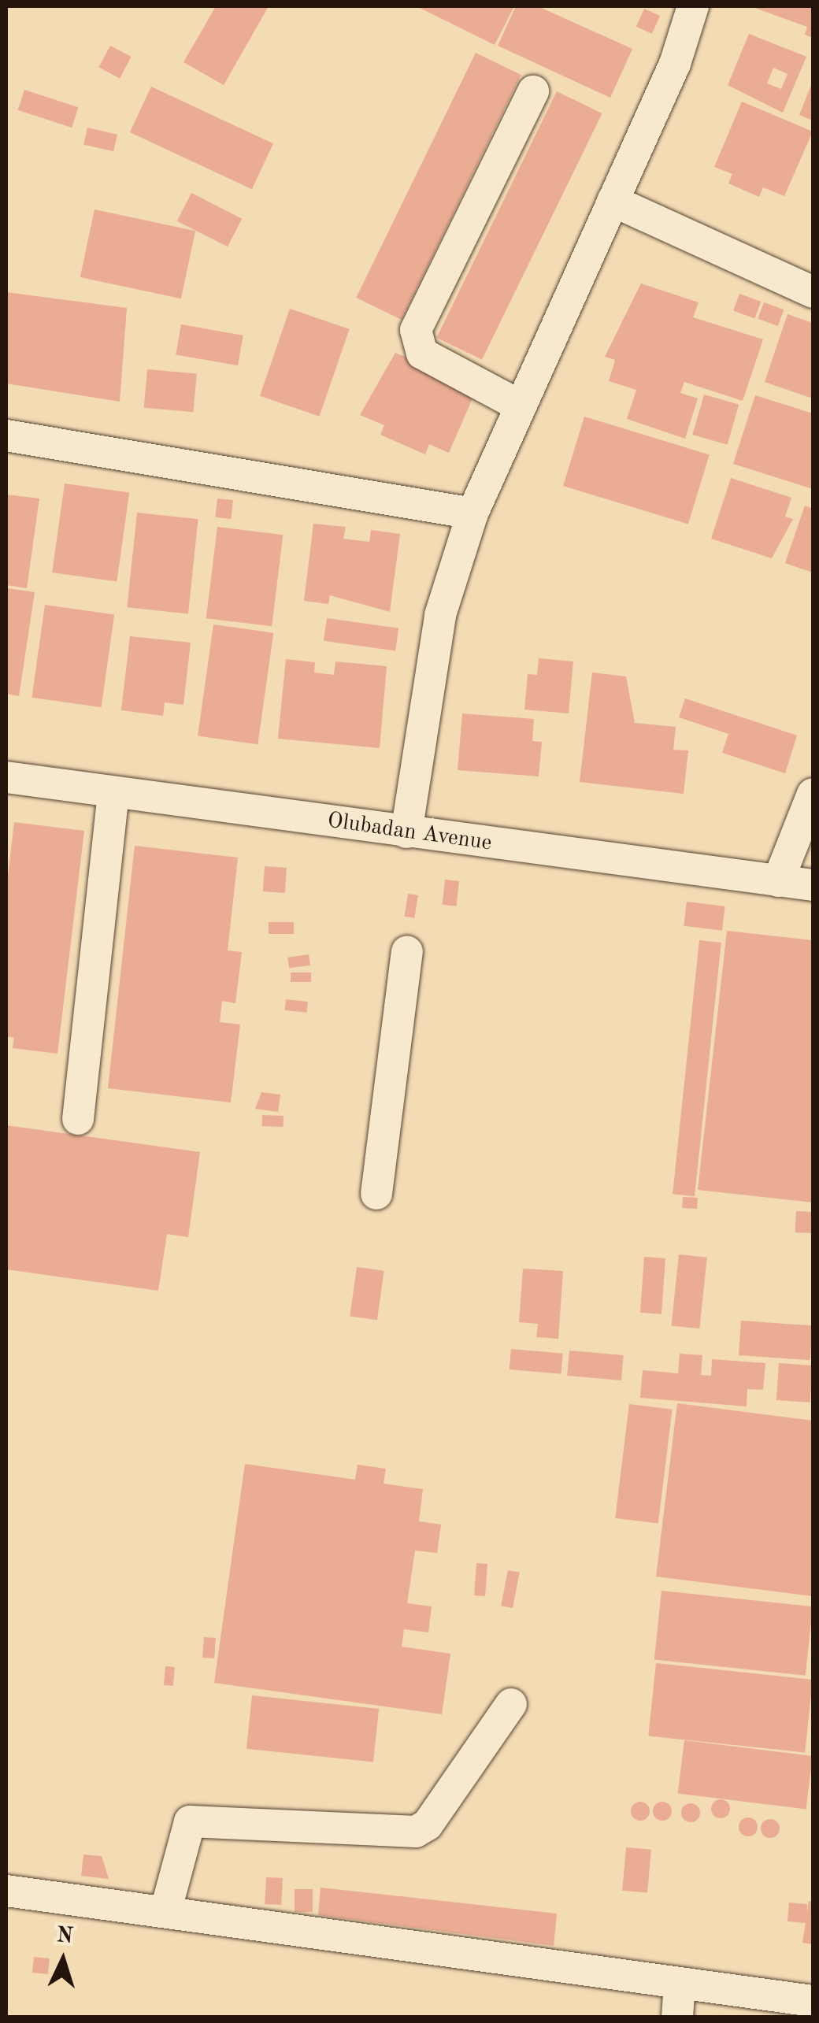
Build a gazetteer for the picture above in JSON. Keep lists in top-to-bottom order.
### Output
{
  "streets": {
    "street": ["Olubadan Avenue"]
  },
  "north": "top"
}
